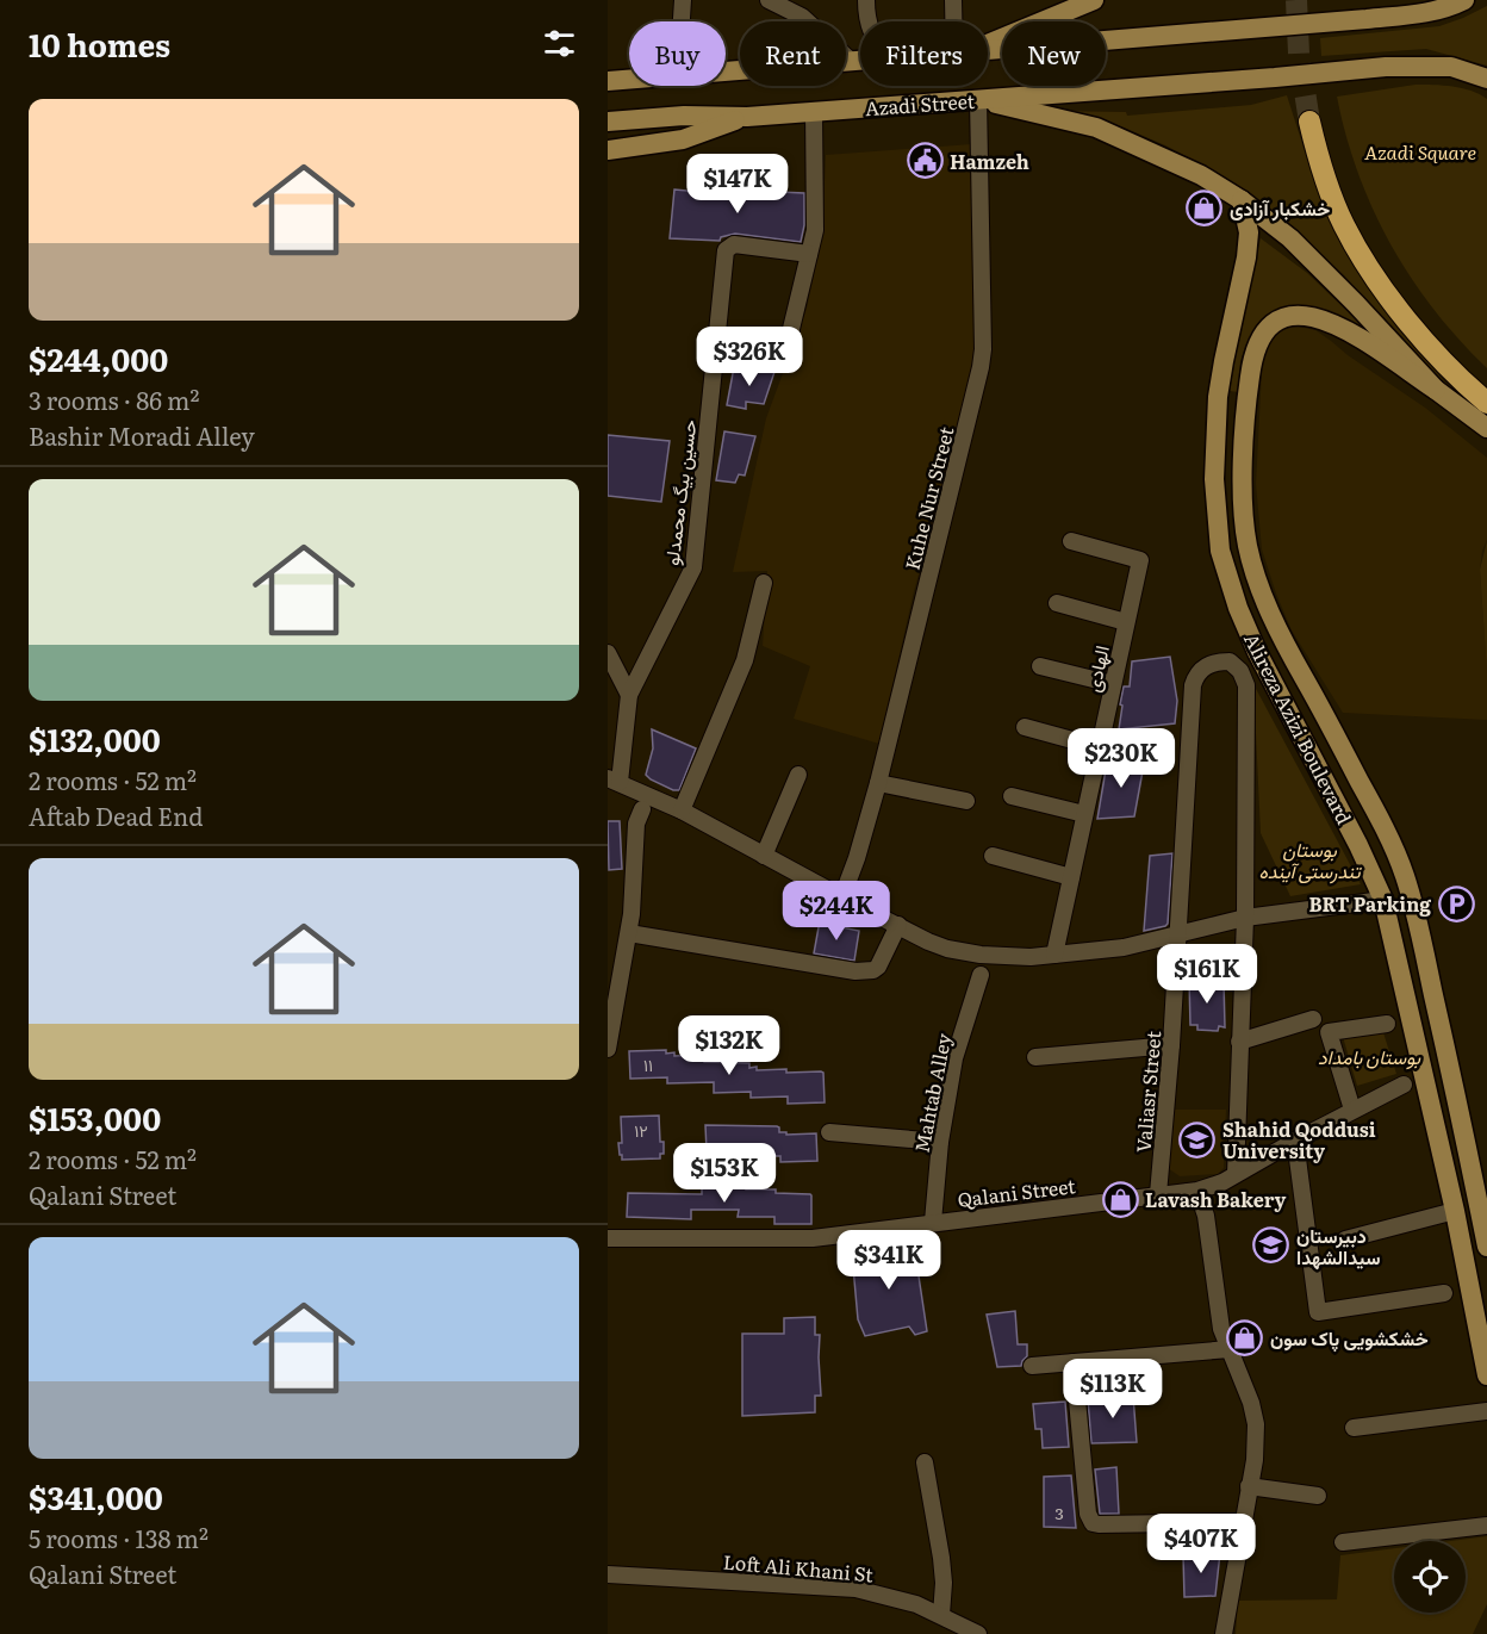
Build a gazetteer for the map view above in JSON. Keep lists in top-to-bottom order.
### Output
{
  "streets": {
    "main road": ["Azadi Street", "Alireza Azizi Boulevard"],
    "street": [
      "حسین بیگ محمدلو",
      "Kuhe Nur Street",
      "الهادی",
      "Valiasr Street",
      "Mahtab Alley",
      "Qalani Street",
      "Loft Ali Khani St"
    ]
  },
  "crossings": [
    ["Azadi Street", "Kuhe Nur Street"],
    ["Valiasr Street", "Qalani Street"],
    ["Mahtab Alley", "Qalani Street"]
  ],
  "parks": ["Azadi Square", "بوستان تندرستی آینده", "بوستان بامداد"],
  "places": {
    "public building": ["Hamzeh"],
    "shop": ["خشکبار آزادی", "Lavash Bakery", "خشکشویی پاک سون"],
    "parking": ["BRT Parking"],
    "school or university": ["Shahid Qoddusi University", "دبيرستان سیدالشهدا"]
  },
  "house_numbers": ["۱۱", "۱۲", "3"],
  "page": {
    "heading": "10 homes",
    "chip": [
      "Buy",
      "Rent",
      "Filters",
      "New"
    ],
    "list": [
      {
        "name": "$244,000",
        "note": "3 rooms · 86 m² · Bashir Moradi Alley"
      },
      {
        "name": "$132,000",
        "note": "2 rooms · 52 m² · Aftab Dead End"
      },
      {
        "name": "$153,000",
        "note": "2 rooms · 52 m² · Qalani Street"
      },
      {
        "name": "$341,000",
        "note": "5 rooms · 138 m² · Qalani Street"
      }
    ],
    "price": [
      "$147K",
      "$326K",
      "$230K",
      "$244K",
      "$161K",
      "$132K",
      "$153K",
      "$341K",
      "$113K",
      "$407K"
    ]
  }
}
